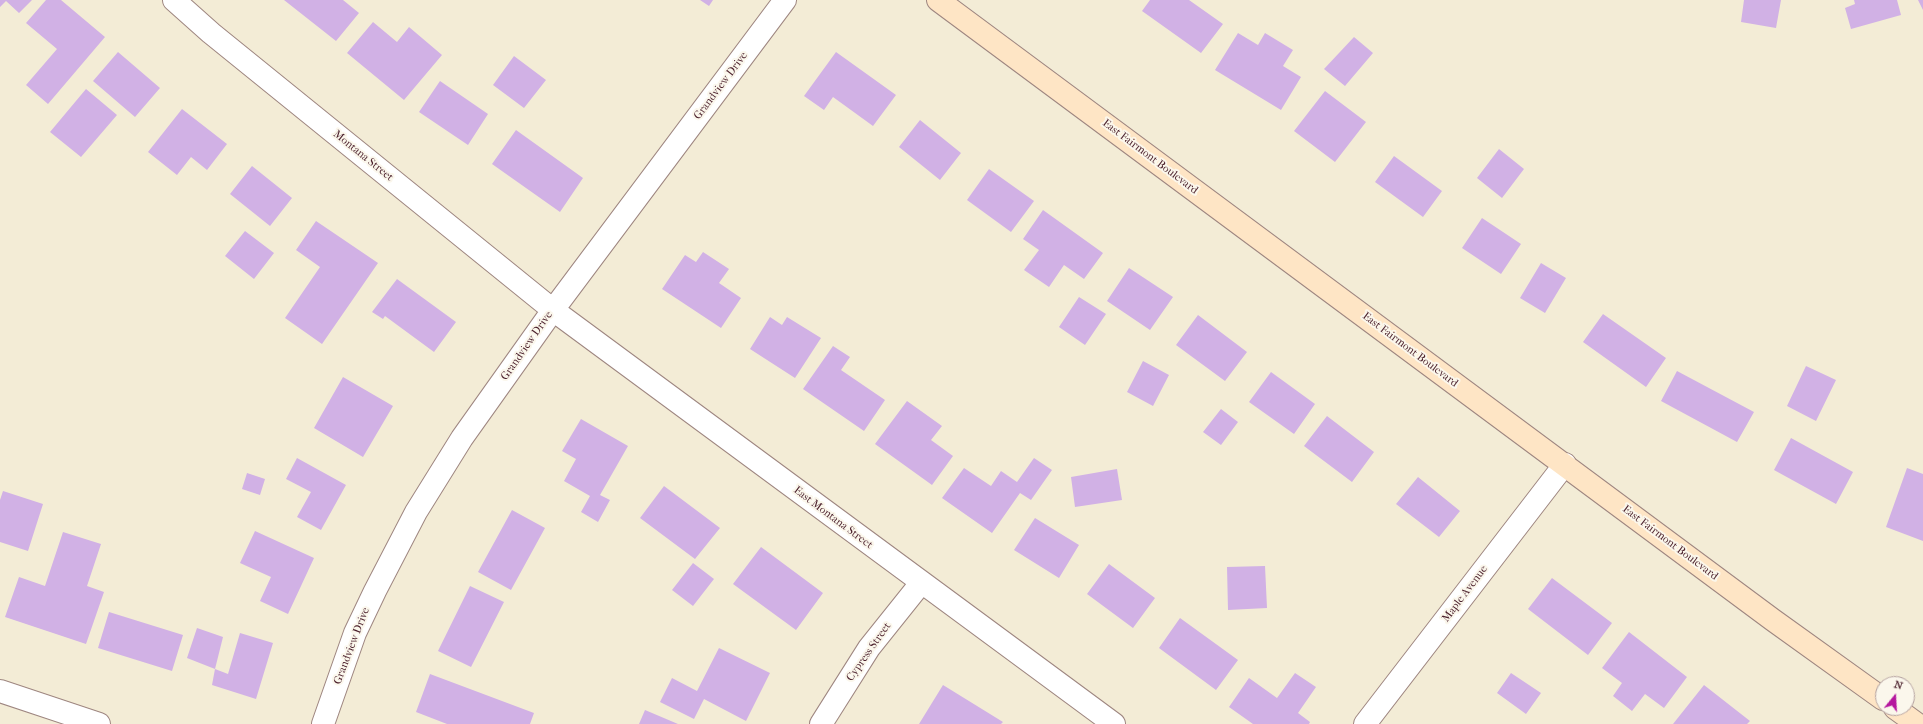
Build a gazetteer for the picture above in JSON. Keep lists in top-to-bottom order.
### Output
{
  "streets": {
    "street": [
      "Grandview Drive",
      "Montana Street",
      "East Fairmont Boulevard",
      "East Montana Street",
      "Maple Avenue",
      "Cypress Street"
    ]
  },
  "crossings": [
    ["Grandview Drive", "Montana Street"],
    ["Grandview Drive", "East Montana Street"],
    ["Montana Street", "East Montana Street"],
    ["East Fairmont Boulevard", "Maple Avenue"],
    ["East Montana Street", "Cypress Street"]
  ],
  "north": "top"
}
